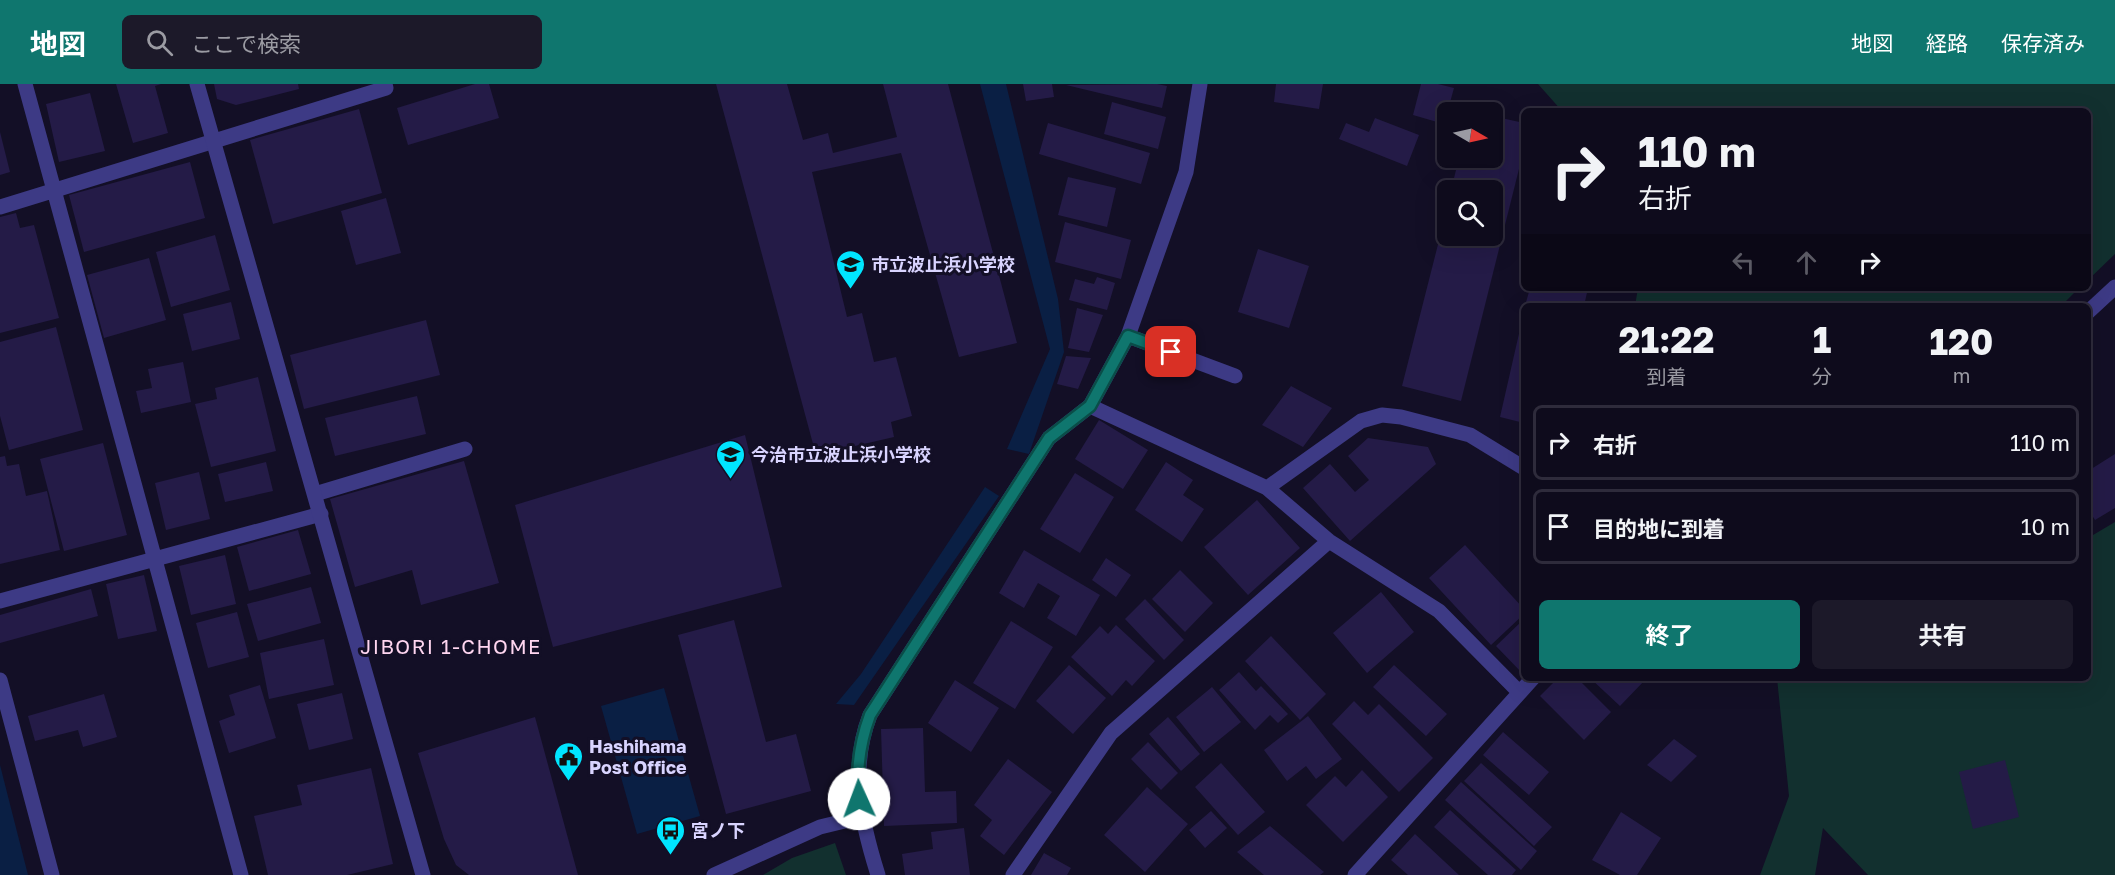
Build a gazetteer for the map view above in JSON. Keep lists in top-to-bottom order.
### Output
{
  "districts": ["JIBORI 1-CHOME"],
  "places": {
    "school or university": ["市立波止浜小学校", "今治市立波止浜小学校"],
    "public building": ["Hashihama Post Office"],
    "bus stop": ["宮ノ下"]
  },
  "north": "right",
  "page": {
    "header": "地図",
    "search": "ここで検索",
    "nav": ["地図", "経路", "保存済み"],
    "turn": ["110 m", "右折"],
    "eta": [
      "21:22",
      "到着",
      "1",
      "分",
      "120",
      "m"
    ],
    "list": [
      {
        "name": "右折",
        "value": "110 m"
      },
      {
        "name": "目的地に到着",
        "value": "10 m"
      }
    ],
    "buttons": ["終了", "共有"]
  }
}
